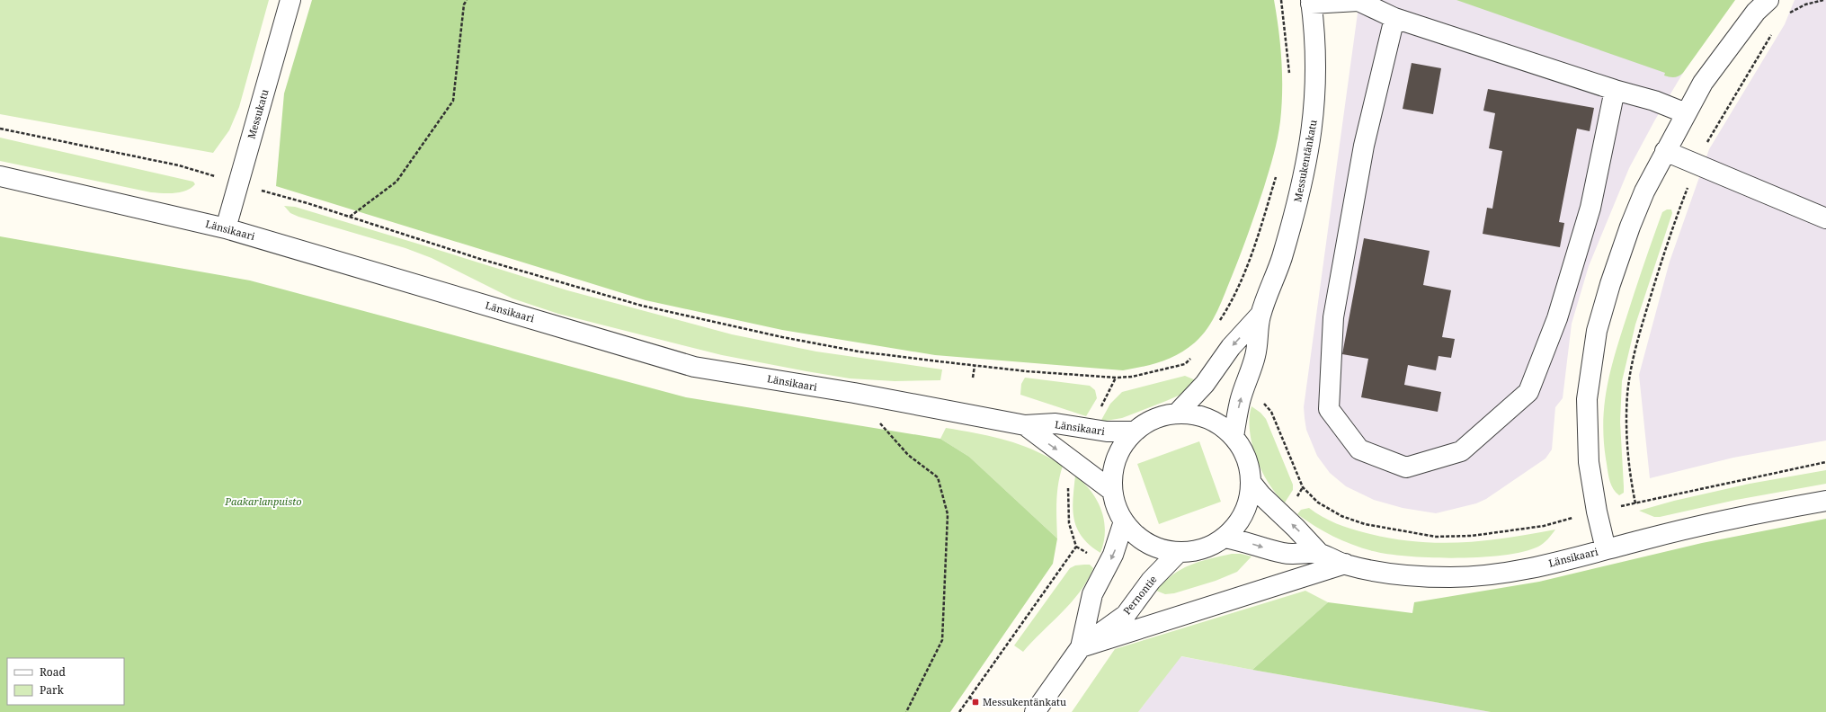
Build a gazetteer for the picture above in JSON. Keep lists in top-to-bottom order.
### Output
{
  "streets": {
    "street": [
      "Messukatu",
      "Messukentänkatu",
      "Länsikaari",
      "Pernontie"
    ]
  },
  "crossings": [
    ["Messukatu", "Länsikaari"]
  ],
  "one_way": ["Pernontie"],
  "parks": ["Paakarlanpuisto"],
  "places": {
    "transit": ["Messukentänkatu"]
  },
  "legend": ["Road", "Park"]
}
